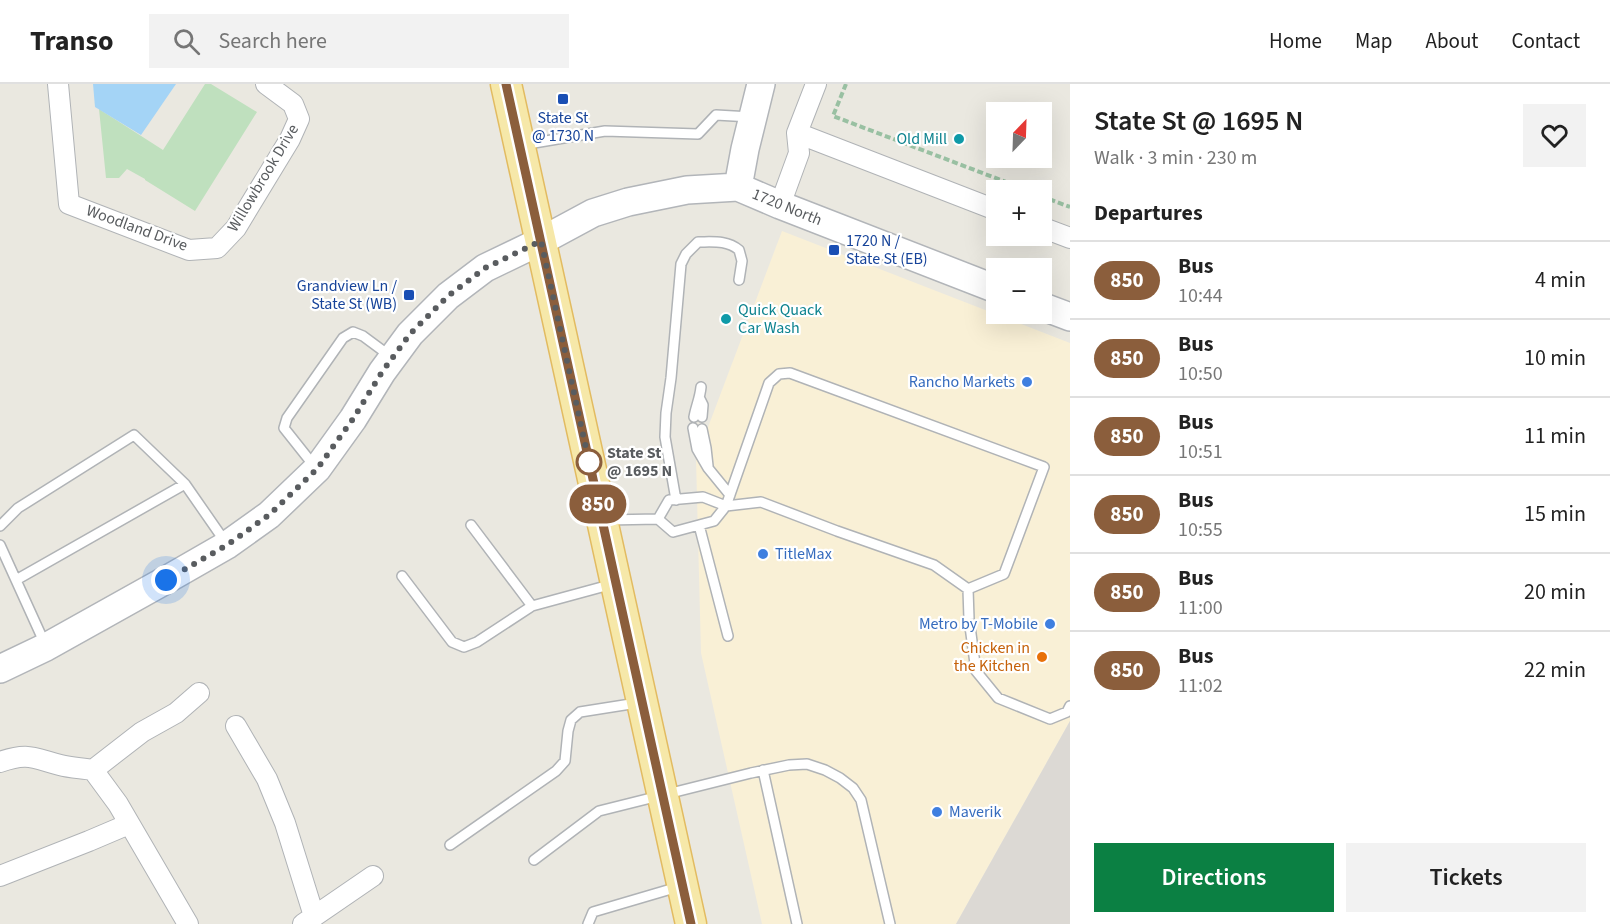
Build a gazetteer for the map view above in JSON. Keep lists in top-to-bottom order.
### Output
{
  "streets": {
    "street": ["Willowbrook Drive", "1720 North", "Woodland Drive"]
  },
  "crossings": [
    ["Willowbrook Drive", "Woodland Drive"]
  ],
  "places": {
    "transit": ["State St @ 1730 N", "1720 N / State St (EB)", "Grandview Ln / State St (WB)"],
    "other": [
      "Old Mill",
      "Quick Quack Car Wash",
      "Rancho Markets",
      "State St @ 1695 N",
      "TitleMax",
      "Metro by T-Mobile",
      "Chicken in the Kitchen",
      "Maverik"
    ]
  },
  "lines": ["bus line 850"],
  "north": "top right",
  "page": {
    "header": "Transo",
    "search": "Search here",
    "nav": [
      "Home",
      "Map",
      "About",
      "Contact"
    ],
    "on_map": "850",
    "heading": [
      ["State St @ 1695 N", "Walk · 3 min · 230 m"],
      "Departures"
    ],
    "map_buttons": ["+", "−"],
    "list": [
      {
        "mark": "850",
        "name": "Bus",
        "note": "10:44",
        "value": "4 min"
      },
      {
        "mark": "850",
        "name": "Bus",
        "note": "10:50",
        "value": "10 min"
      },
      {
        "mark": "850",
        "name": "Bus",
        "note": "10:51",
        "value": "11 min"
      },
      {
        "mark": "850",
        "name": "Bus",
        "note": "10:55",
        "value": "15 min"
      },
      {
        "mark": "850",
        "name": "Bus",
        "note": "11:00",
        "value": "20 min"
      },
      {
        "mark": "850",
        "name": "Bus",
        "note": "11:02",
        "value": "22 min"
      }
    ],
    "buttons": ["Directions", "Tickets"]
  }
}
